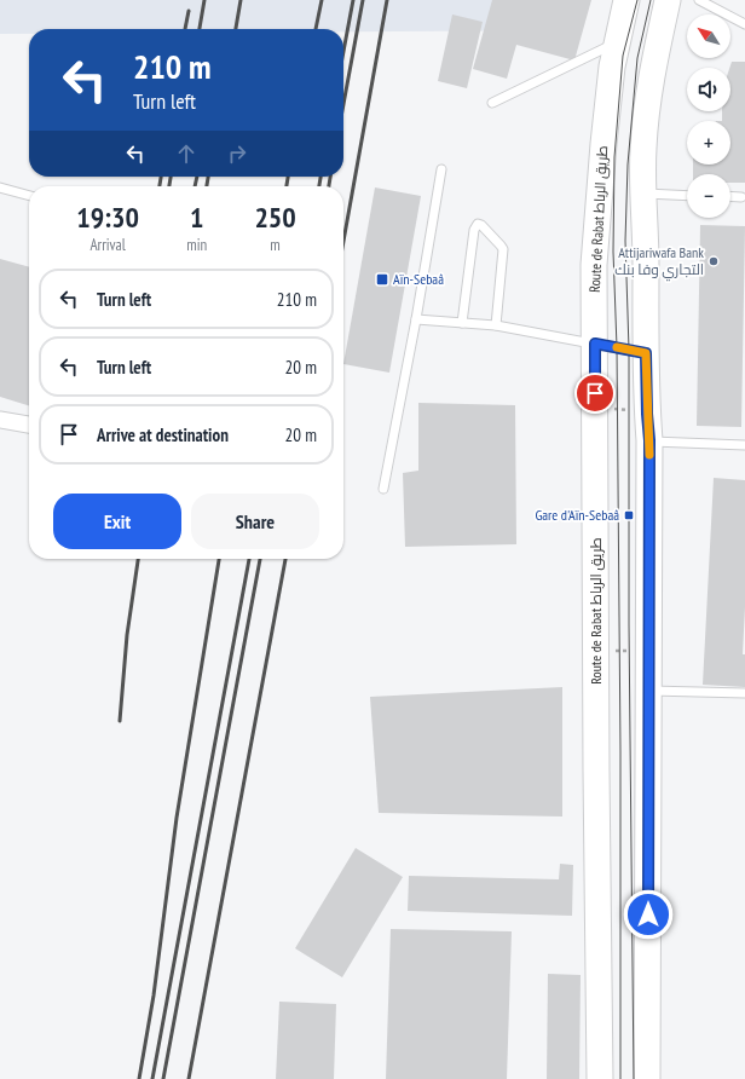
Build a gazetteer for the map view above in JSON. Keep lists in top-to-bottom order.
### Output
{
  "streets": {
    "main road": ["Route de Rabat طريق الرباط"]
  },
  "places": {
    "other": ["Attijariwafa Bank التجاري وفا بنك"],
    "transit": ["Aïn-Sebaâ", "Gare d'Aïn-Sebaâ"]
  },
  "north": "top left",
  "page": {
    "map_buttons": ["+", "−"],
    "turn": ["210 m", "Turn left"],
    "eta": [
      "19:30",
      "Arrival",
      "1",
      "min",
      "250",
      "m"
    ],
    "list": [
      {
        "name": "Turn left",
        "value": "210 m"
      },
      {
        "name": "Turn left",
        "value": "20 m"
      },
      {
        "name": "Arrive at destination",
        "value": "20 m"
      }
    ],
    "buttons": ["Exit", "Share"]
  }
}
